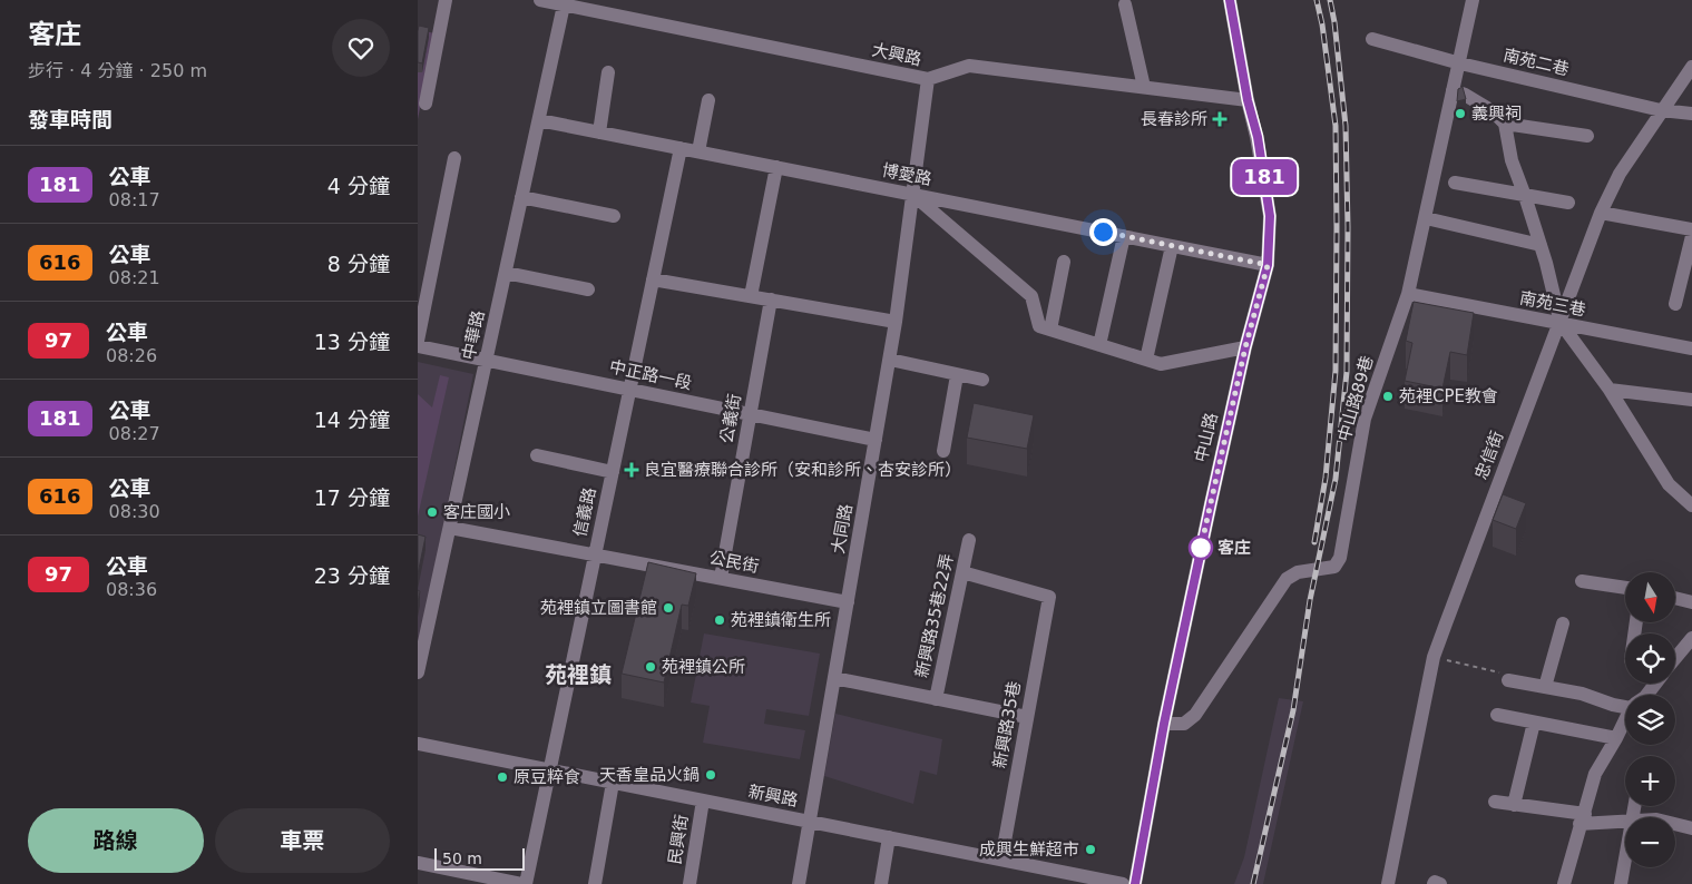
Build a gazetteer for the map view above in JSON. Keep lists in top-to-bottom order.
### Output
{
  "streets": {
    "street": [
      "大興路",
      "南苑二巷",
      "博愛路",
      "南苑三巷",
      "中華路",
      "中正路一段",
      "中山路89巷",
      "公義街",
      "中山路",
      "忠信街",
      "信義路",
      "大同路",
      "公民街",
      "新興路35巷22弄",
      "新興路35巷",
      "新興路",
      "民興街"
    ]
  },
  "crossings": [
    ["大興路", "中華路"],
    ["大興路", "中山路"],
    ["大興路", "大同路"],
    ["南苑二巷", "中山路89巷"],
    ["南苑二巷", "忠信街"],
    ["博愛路", "中華路"],
    ["博愛路", "中山路"],
    ["博愛路", "信義路"],
    ["博愛路", "大同路"],
    ["南苑三巷", "中山路89巷"],
    ["南苑三巷", "忠信街"],
    ["中華路", "中正路一段"],
    ["中華路", "公民街"],
    ["中正路一段", "公義街"],
    ["中正路一段", "信義路"],
    ["中正路一段", "大同路"],
    ["中山路89巷", "中山路"],
    ["公義街", "公民街"],
    ["信義路", "公民街"],
    ["信義路", "新興路"],
    ["大同路", "公民街"],
    ["大同路", "新興路35巷22弄"],
    ["大同路", "新興路"],
    ["新興路35巷22弄", "新興路35巷"],
    ["新興路35巷", "新興路"],
    ["新興路", "民興街"]
  ],
  "districts": ["苑裡鎮"],
  "places": {
    "other": [
      "義興祠",
      "苑裡CPE教會",
      "客庄國小",
      "客庄",
      "苑裡鎮立圖書館",
      "苑裡鎮衛生所",
      "苑裡鎮公所",
      "天香皇品火鍋",
      "原豆粹食",
      "成興生鮮超市"
    ],
    "health": ["長春診所", "良宜醫療聯合診所（安和診所、杏安診所）"]
  },
  "lines": ["bus line 181"],
  "scale_bar": "50 m",
  "north": "bottom",
  "page": {
    "heading": [
      ["客庄", "步行 · 4 分鐘 · 250 m"],
      "發車時間"
    ],
    "on_map": "181",
    "list": [
      {
        "mark": "181",
        "name": "公車",
        "note": "08:17",
        "value": "4 分鐘"
      },
      {
        "mark": "616",
        "name": "公車",
        "note": "08:21",
        "value": "8 分鐘"
      },
      {
        "mark": "97",
        "name": "公車",
        "note": "08:26",
        "value": "13 分鐘"
      },
      {
        "mark": "181",
        "name": "公車",
        "note": "08:27",
        "value": "14 分鐘"
      },
      {
        "mark": "616",
        "name": "公車",
        "note": "08:30",
        "value": "17 分鐘"
      },
      {
        "mark": "97",
        "name": "公車",
        "note": "08:36",
        "value": "23 分鐘"
      }
    ],
    "map_buttons": ["+", "−"],
    "buttons": ["路線", "車票"],
    "scale": "50 m"
  }
}
